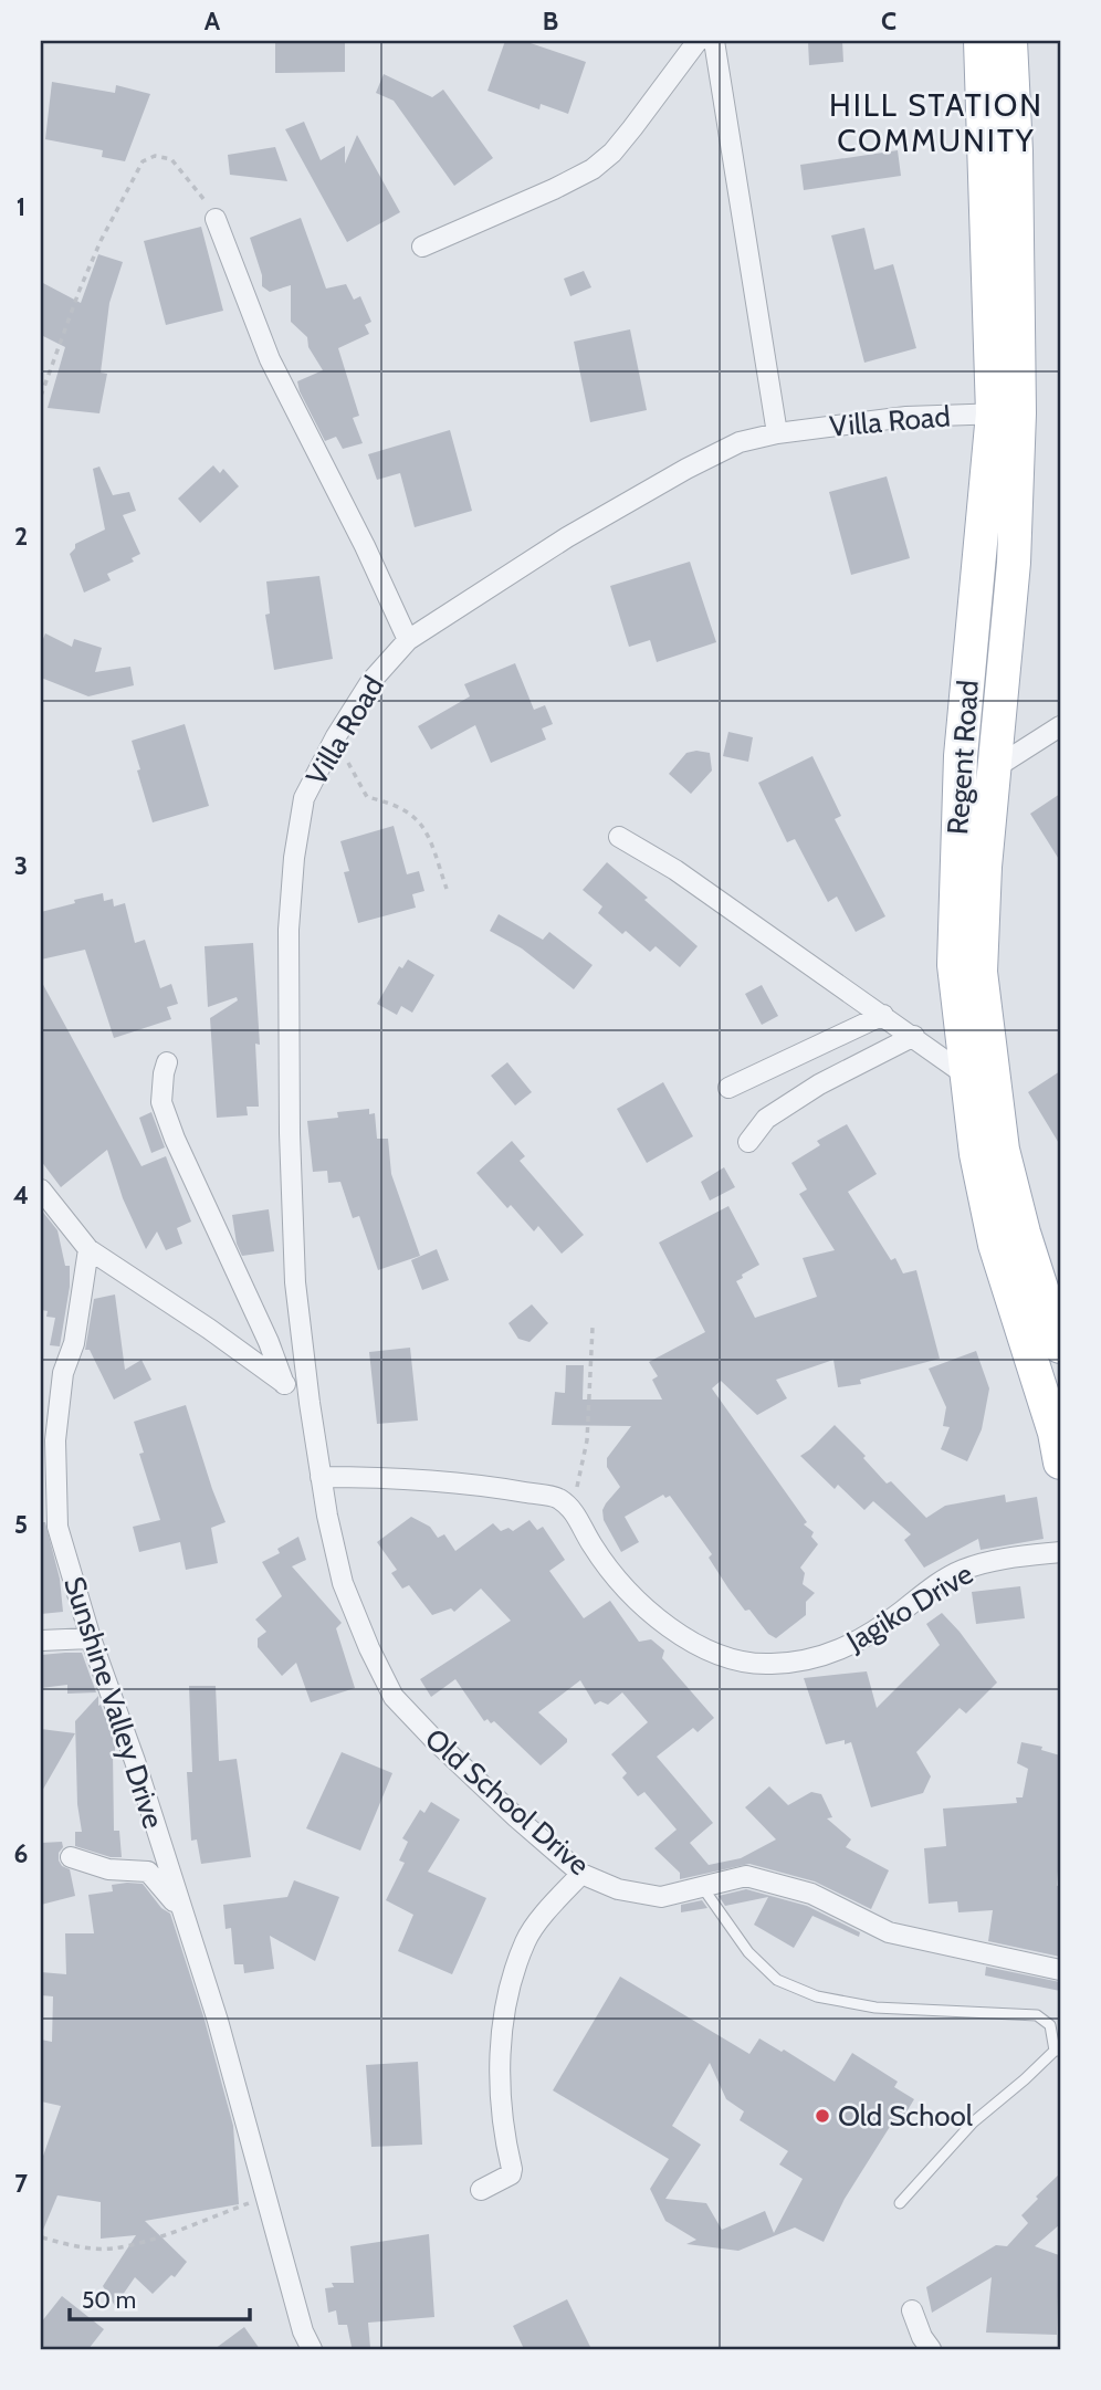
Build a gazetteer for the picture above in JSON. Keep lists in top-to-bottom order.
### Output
{
  "streets": {
    "main road": ["Regent Road"],
    "street": [
      "Villa Road",
      "Jagiko Drive",
      "Sunshine Valley Drive",
      "Old School Drive"
    ]
  },
  "crossings": [
    ["Villa Road", "Regent Road"],
    ["Villa Road", "Old School Drive"]
  ],
  "districts": ["HILL STATION COMMUNITY"],
  "places": ["Old School"],
  "scale_bar": "50 m",
  "grid": {
    "columns": ["A", "B", "C"],
    "rows": [
      "1",
      "2",
      "3",
      "4",
      "5",
      "6",
      "7"
    ]
  }
}
